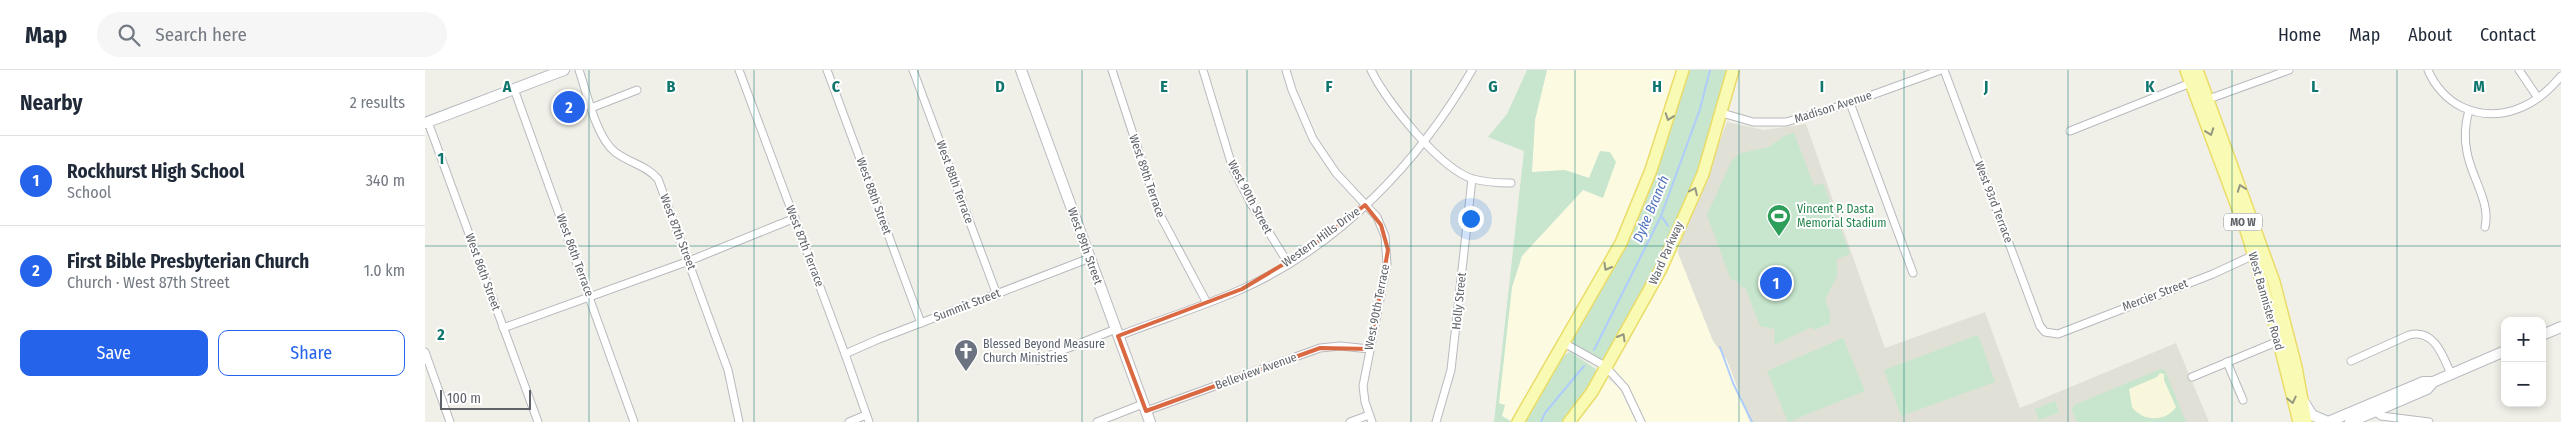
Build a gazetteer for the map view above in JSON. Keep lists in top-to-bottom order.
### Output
{
  "streets": {
    "main road": [
      "MO W",
      "West 89th Street",
      "Ward Parkway",
      "West Bannister Road"
    ],
    "street": [
      "Madison Avenue",
      "West 89th Terrace",
      "West 88th Terrace",
      "West 88th Street",
      "West 90th Street",
      "West 93rd Terrace",
      "West 87th Street",
      "Western Hills Drive",
      "West 87th Terrace",
      "West 86th Terrace",
      "West 86th Street",
      "Mercier Street",
      "Holly Street",
      "Summit Street",
      "West 90th Terrace",
      "Belleview Avenue"
    ]
  },
  "crossings": [
    ["Madison Avenue", "West 93rd Terrace"],
    ["Madison Avenue", "Ward Parkway"],
    ["West 89th Terrace", "Western Hills Drive"],
    ["West 88th Terrace", "Summit Street"],
    ["West 88th Street", "Summit Street"],
    ["West 90th Street", "Western Hills Drive"],
    ["West 93rd Terrace", "Mercier Street"],
    ["Western Hills Drive", "West 89th Street"],
    ["Western Hills Drive", "West 90th Terrace"],
    ["West 87th Terrace", "Summit Street"],
    ["West 89th Street", "Summit Street"],
    ["West 89th Street", "Belleview Avenue"],
    ["Mercier Street", "West Bannister Road"],
    ["West 90th Terrace", "Belleview Avenue"]
  ],
  "water": ["Dyke Branch"],
  "places": {
    "sports": ["Vincent P. Dasta Memorial Stadium"],
    "church": ["Blessed Beyond Measure Church Ministries"]
  },
  "scale_bar": "100 m",
  "page": {
    "header": "Map",
    "search": "Search here",
    "nav": [
      "Home",
      "Map",
      "About",
      "Contact"
    ],
    "heading": ["Nearby", "2 results"],
    "pins": ["2", "1"],
    "list": [
      {
        "mark": "1",
        "name": "Rockhurst High School",
        "note": "School",
        "value": "340 m"
      },
      {
        "mark": "2",
        "name": "First Bible Presbyterian Church",
        "note": "Church · West 87th Street",
        "value": "1.0 km"
      }
    ],
    "buttons": ["Save", "Share"],
    "map_buttons": ["+", "−"],
    "scale": "100 m"
  },
  "grid": {
    "columns": [
      "A",
      "B",
      "C",
      "D",
      "E",
      "F",
      "G",
      "H",
      "I",
      "J",
      "K",
      "L",
      "M"
    ],
    "rows": ["1", "2"]
  }
}
